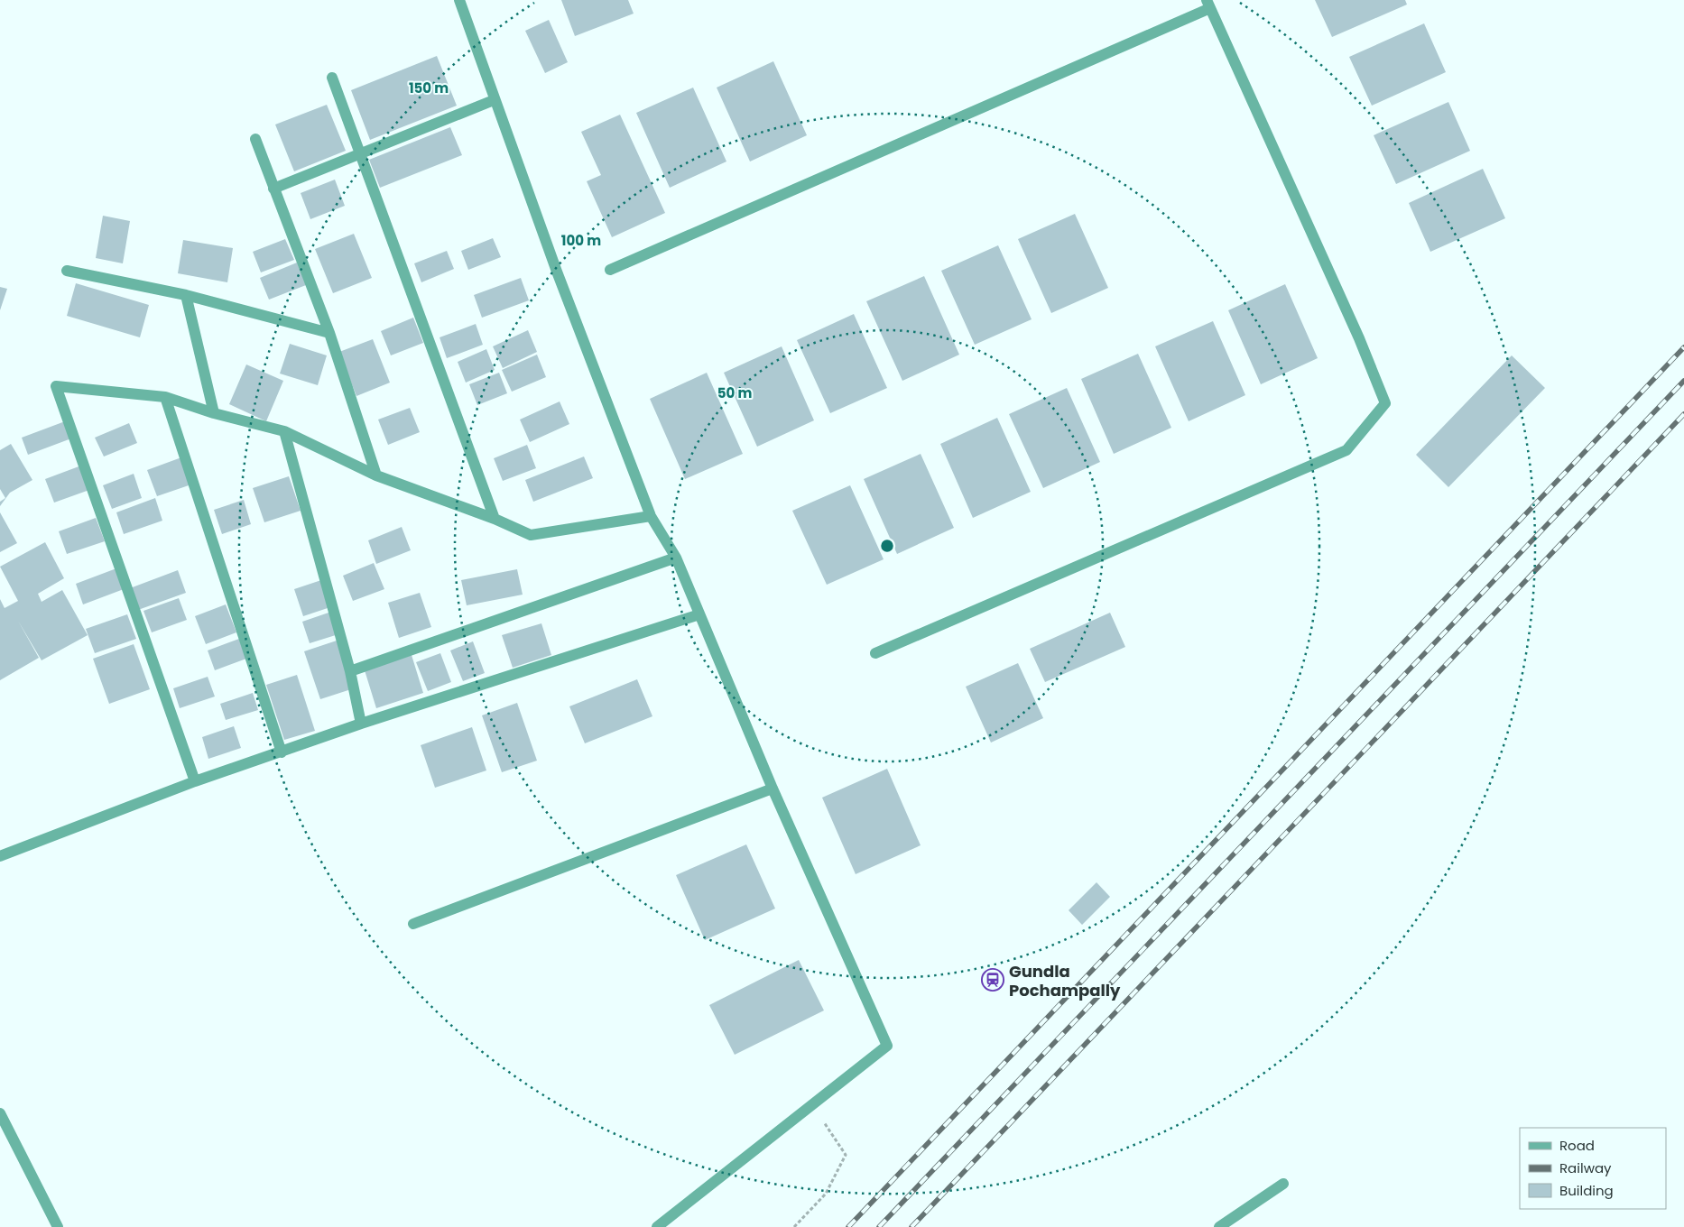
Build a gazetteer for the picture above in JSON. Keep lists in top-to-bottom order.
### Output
{
  "places": {
    "station": ["Gundla Pochampally"]
  },
  "legend": ["Road", "Railway", "Building"],
  "rings": ["150 m", "100 m", "50 m"]
}
